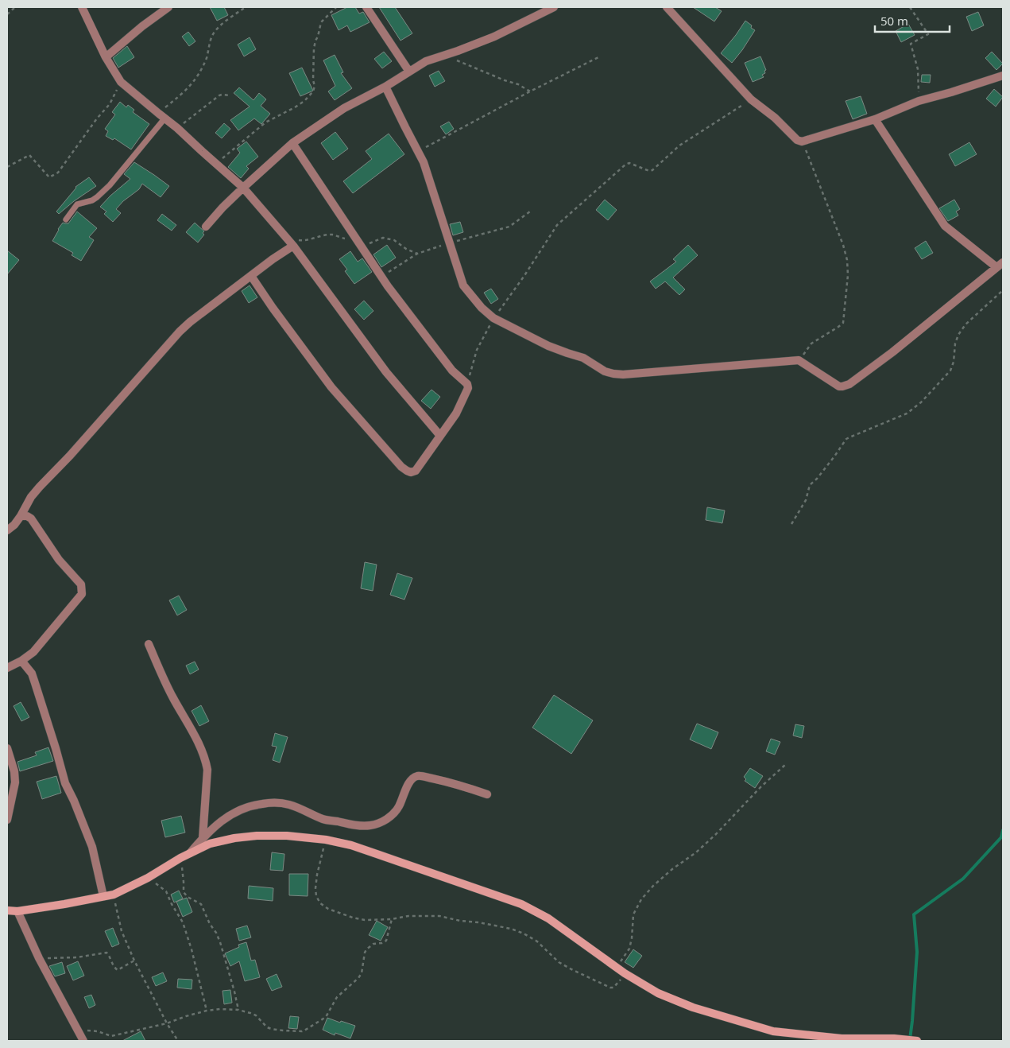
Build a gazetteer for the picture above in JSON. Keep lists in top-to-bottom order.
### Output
{
  "scale_bar": "50 m"
}
